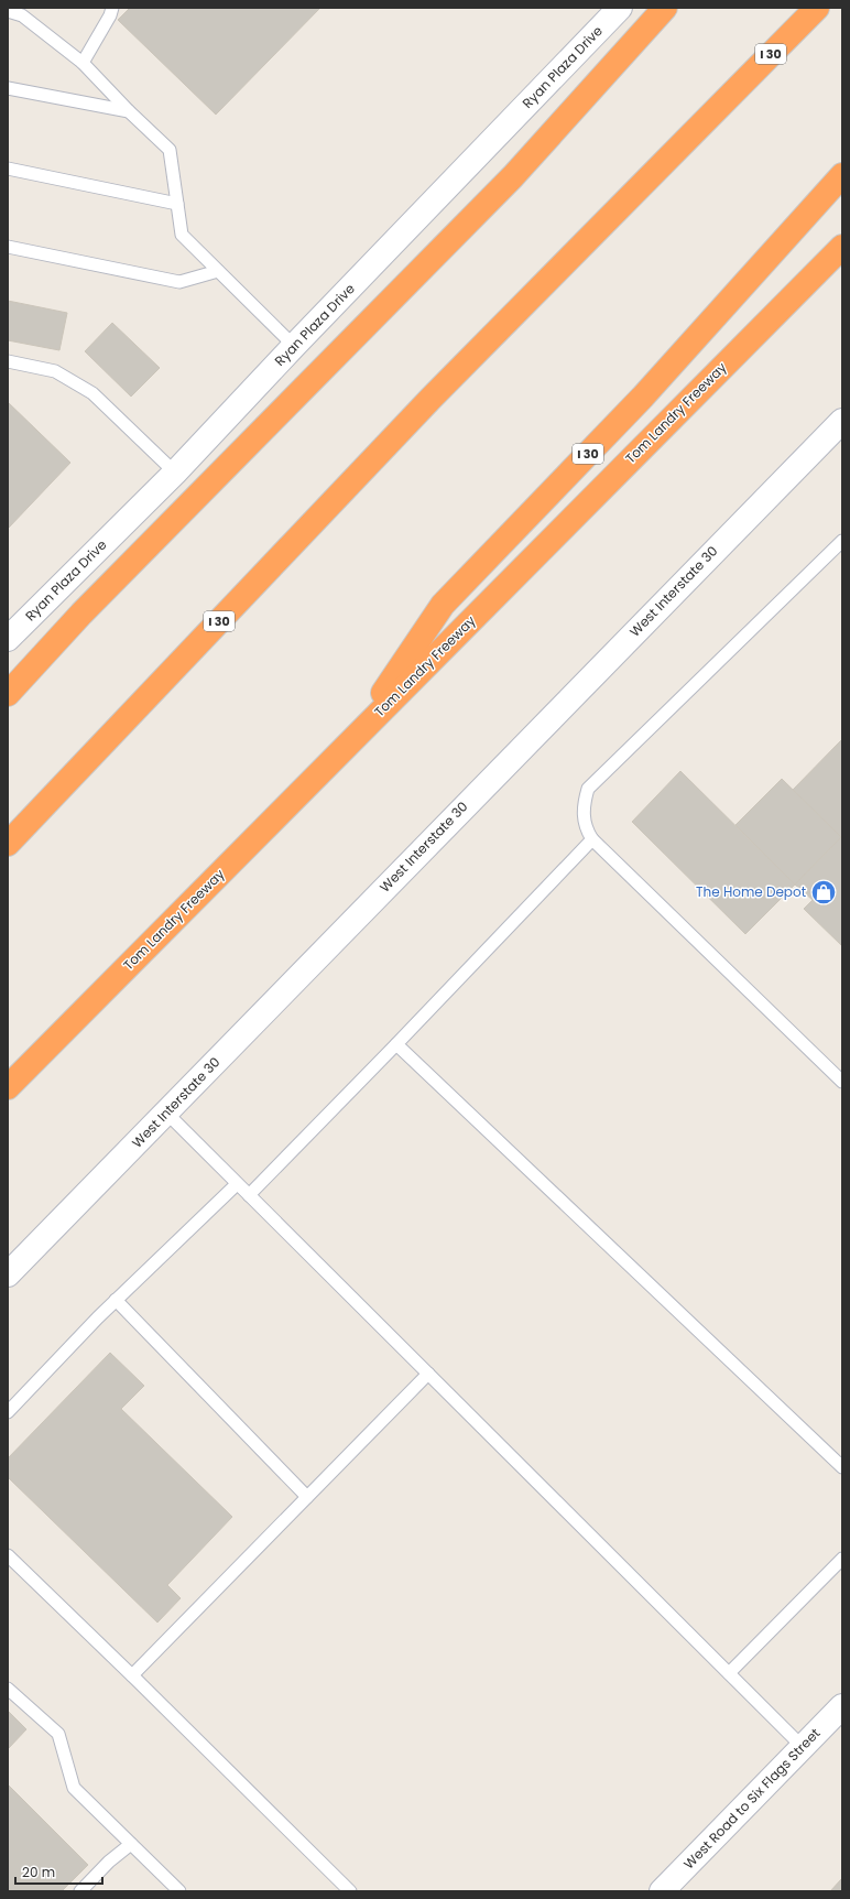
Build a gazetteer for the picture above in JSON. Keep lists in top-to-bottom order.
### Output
{
  "streets": {
    "highway": ["I 30", "Tom Landry Freeway"],
    "main road": ["Ryan Plaza Drive", "West Interstate 30", "West Road to Six Flags Street"]
  },
  "crossings": [
    ["I 30", "Tom Landry Freeway"]
  ],
  "places": {
    "shop": ["The Home Depot"]
  },
  "scale_bar": "20 m"
}
